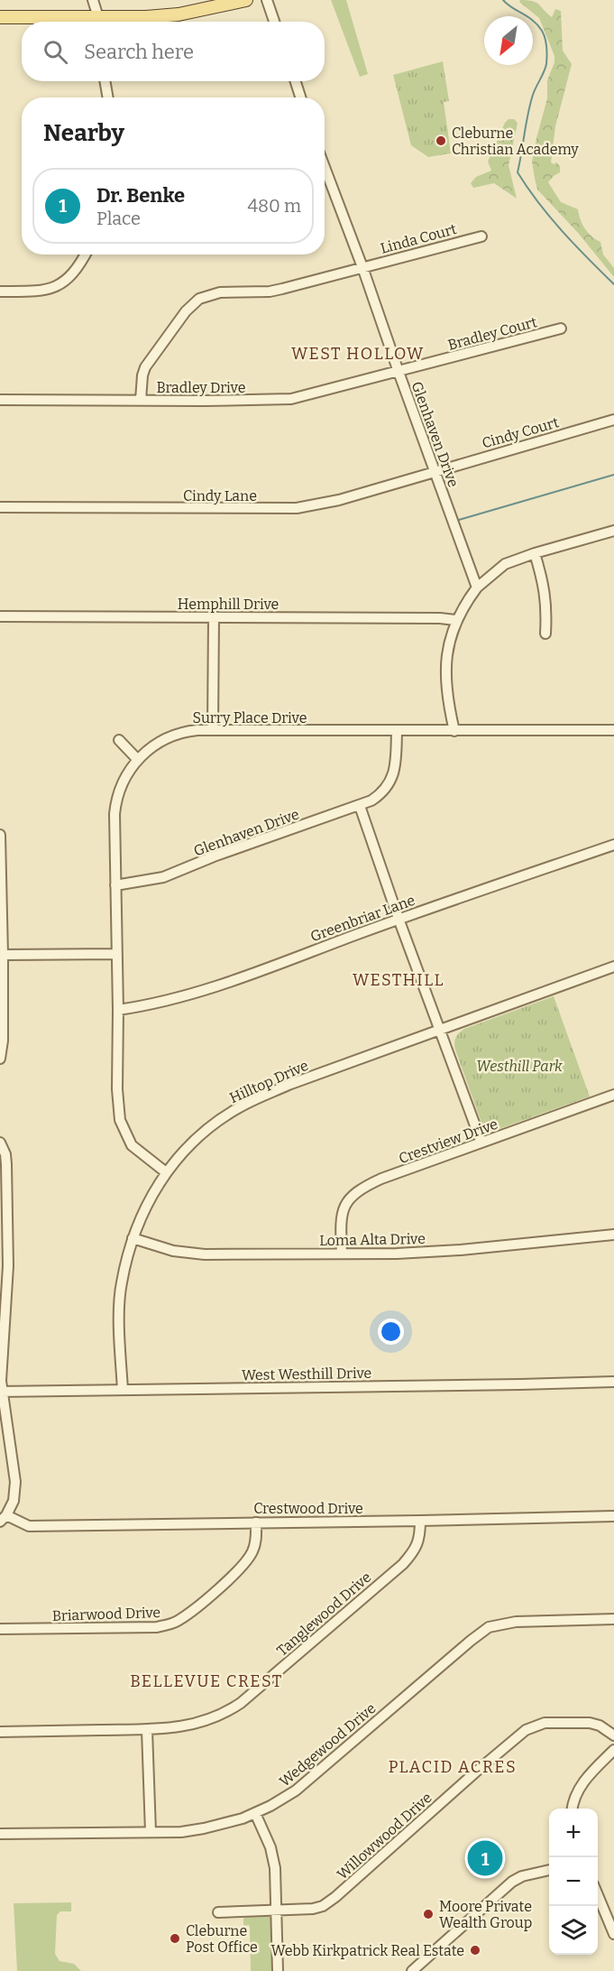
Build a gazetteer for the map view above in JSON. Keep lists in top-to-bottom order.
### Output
{
  "streets": {
    "street": [
      "Linda Court",
      "Bradley Court",
      "Bradley Drive",
      "Cindy Court",
      "Glenhaven Drive",
      "Cindy Lane",
      "Hemphill Drive",
      "Surry Place Drive",
      "Greenbriar Lane",
      "Hilltop Drive",
      "Crestview Drive",
      "Loma Alta Drive",
      "West Westhill Drive",
      "Crestwood Drive",
      "Briarwood Drive",
      "Tanglewood Drive",
      "Wedgewood Drive",
      "Willowwood Drive"
    ]
  },
  "crossings": [
    ["Linda Court", "Bradley Drive"],
    ["Linda Court", "Glenhaven Drive"],
    ["Bradley Court", "Bradley Drive"],
    ["Bradley Court", "Glenhaven Drive"],
    ["Bradley Drive", "Glenhaven Drive"],
    ["Cindy Court", "Glenhaven Drive"],
    ["Cindy Court", "Cindy Lane"],
    ["Glenhaven Drive", "Cindy Lane"],
    ["Glenhaven Drive", "Surry Place Drive"],
    ["Surry Place Drive", "Greenbriar Lane"],
    ["Surry Place Drive", "Hilltop Drive"],
    ["Hilltop Drive", "Loma Alta Drive"],
    ["Hilltop Drive", "West Westhill Drive"],
    ["Crestview Drive", "Loma Alta Drive"],
    ["Crestwood Drive", "Briarwood Drive"],
    ["Crestwood Drive", "Tanglewood Drive"]
  ],
  "districts": [
    "WEST HOLLOW",
    "WESTHILL",
    "BELLEVUE CREST",
    "PLACID ACRES"
  ],
  "parks": ["Westhill Park"],
  "places": [
    "Cleburne Christian Academy",
    "Moore Private Wealth Group",
    "Cleburne Post Office",
    "Webb Kirkpatrick Real Estate"
  ],
  "north": "bottom left",
  "page": {
    "search": "Search here",
    "heading": "Nearby",
    "list": [
      {
        "mark": "1",
        "name": "Dr. Benke",
        "note": "Place",
        "value": "480 m"
      }
    ],
    "map_buttons": ["+", "−"],
    "pins": "1"
  }
}
